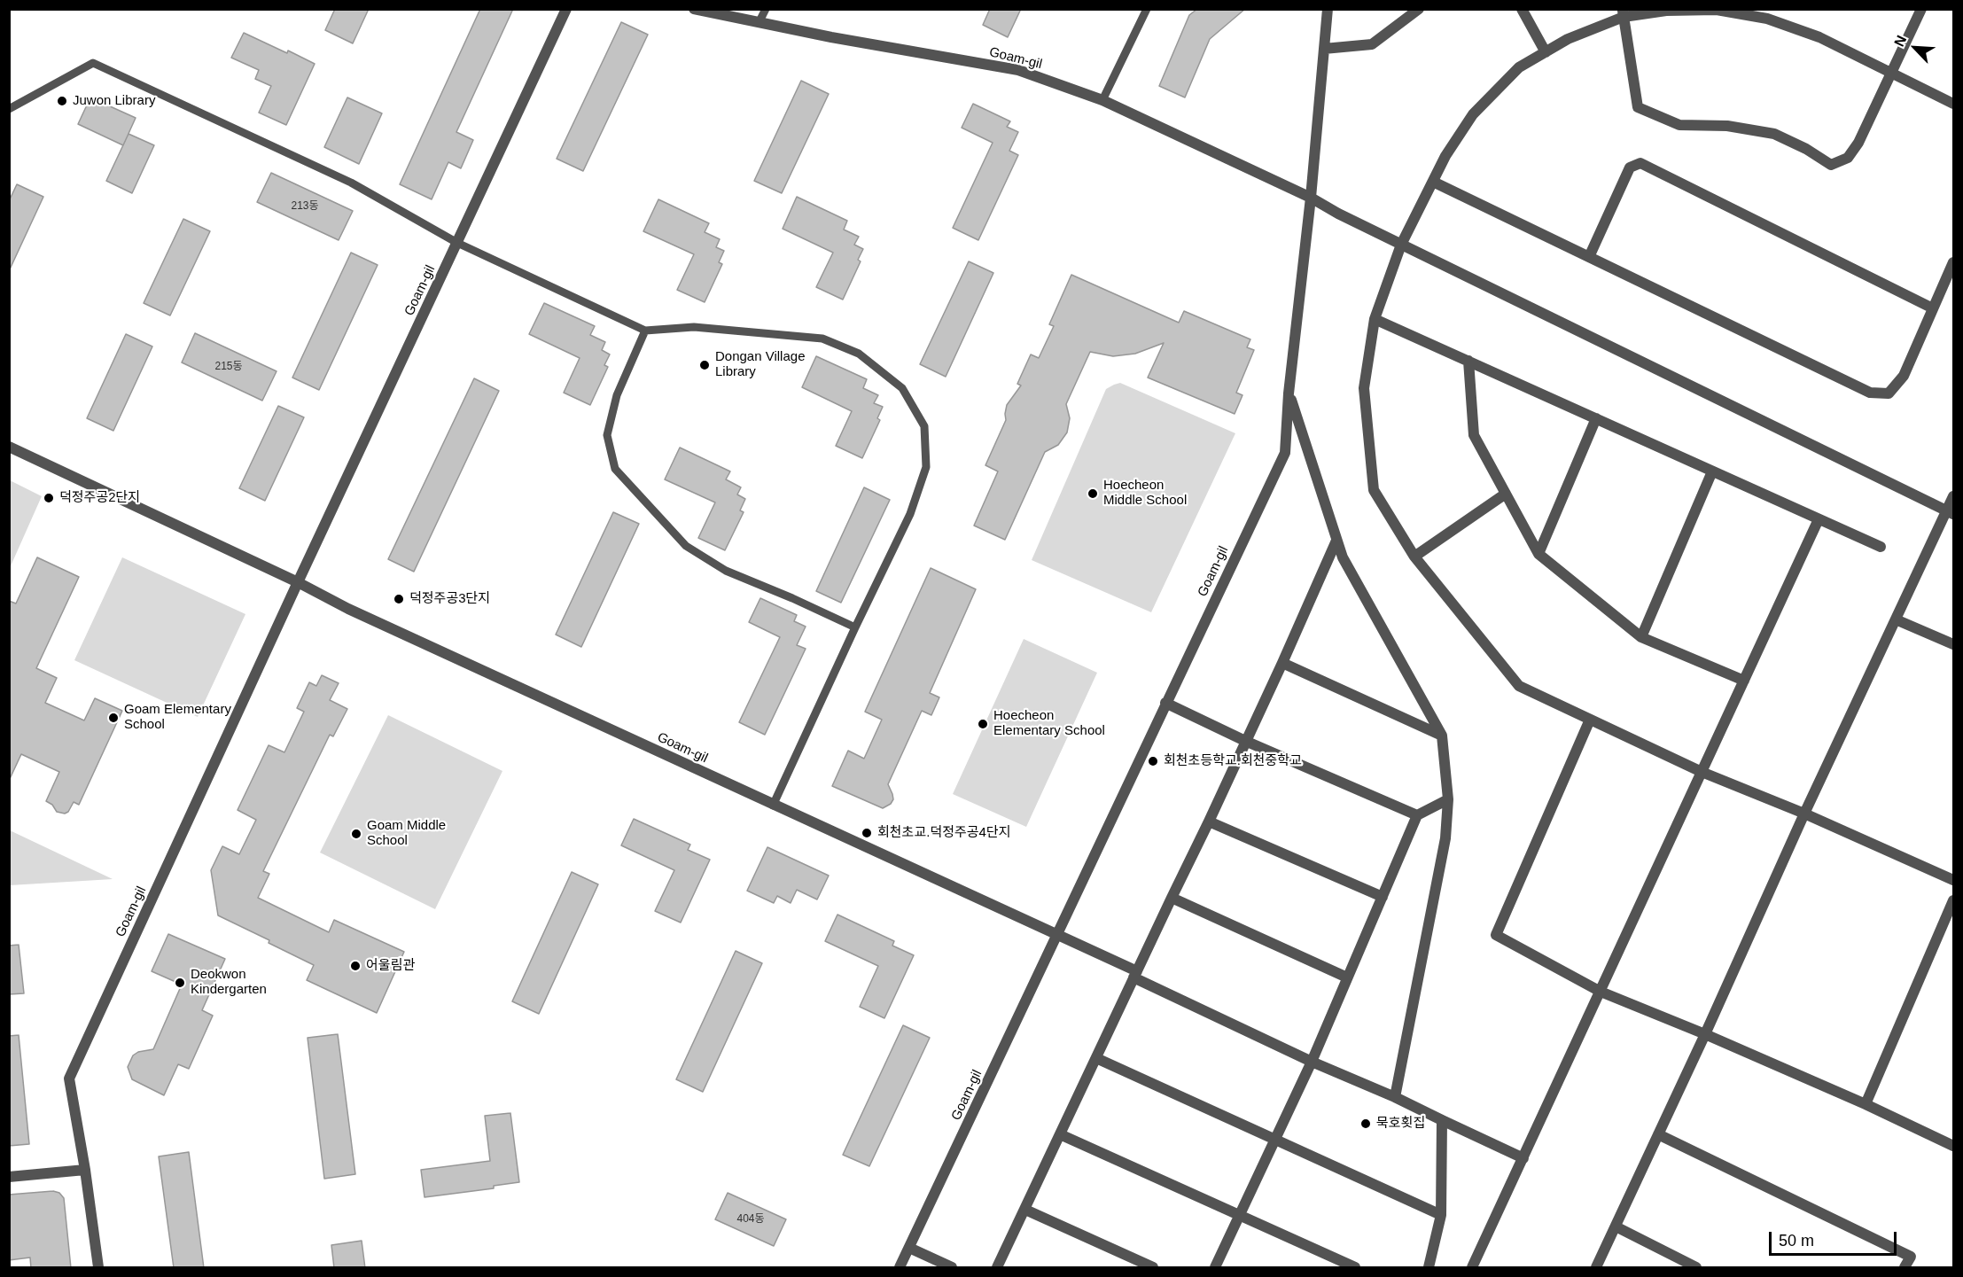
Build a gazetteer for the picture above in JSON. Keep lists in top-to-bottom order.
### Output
{
  "streets": {
    "street": ["Goam-gil"]
  },
  "places": [
    "Juwon Library",
    "Dongan Village Library",
    "Hoecheon Middle School",
    "덕정주공2단지",
    "덕정주공3단지",
    "Goam Elementary School",
    "Hoecheon Elementary School",
    "회천초등학교.회천중학교",
    "회천초교.덕정주공4단지",
    "Goam Middle School",
    "어울림관",
    "Deokwon Kindergarten",
    "묵호횟집"
  ],
  "house_numbers": ["213동", "215동", "404동"],
  "scale_bar": "50 m",
  "north": "top left"
}
